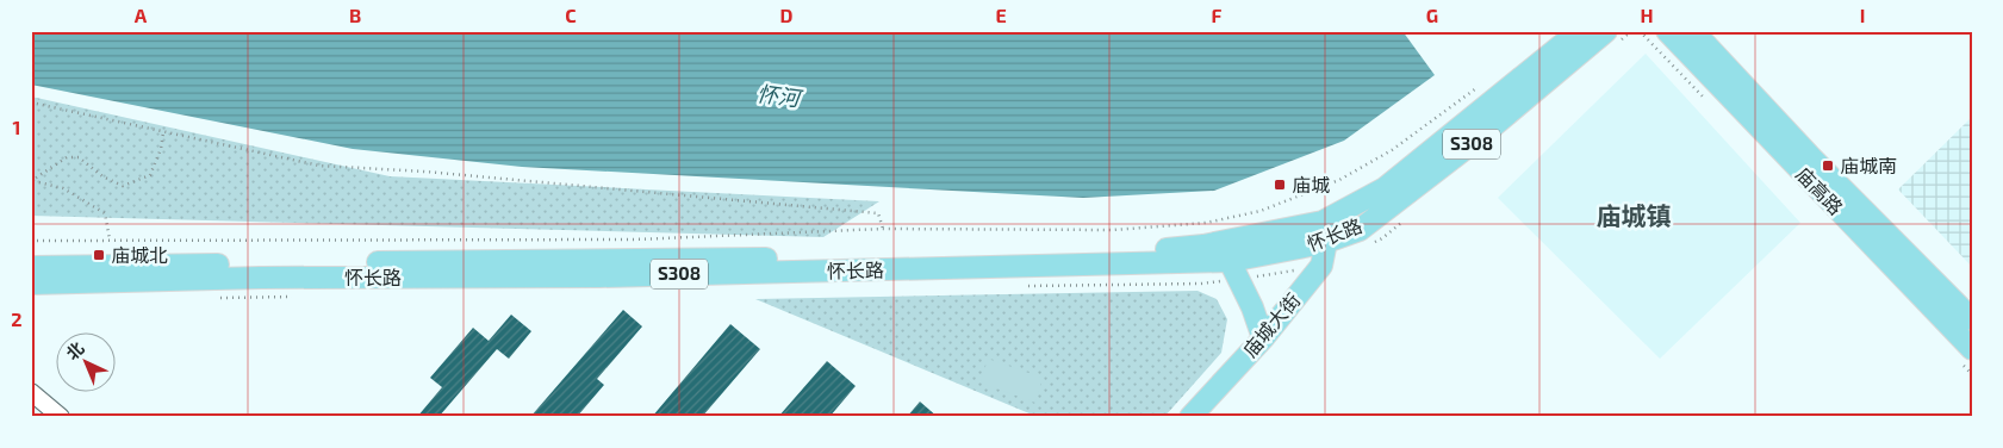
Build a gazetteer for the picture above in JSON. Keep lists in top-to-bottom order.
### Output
{
  "streets": {
    "main road": [
      "S308",
      "庙高路",
      "怀长路",
      "庙城大街"
    ]
  },
  "crossings": [
    ["怀长路", "庙城大街"]
  ],
  "districts": ["庙城镇"],
  "water": ["怀河"],
  "places": {
    "transit": ["庙城南", "庙城", "庙城北"]
  },
  "north": "top left",
  "grid": {
    "columns": [
      "A",
      "B",
      "C",
      "D",
      "E",
      "F",
      "G",
      "H",
      "I"
    ],
    "rows": ["1", "2"]
  }
}
